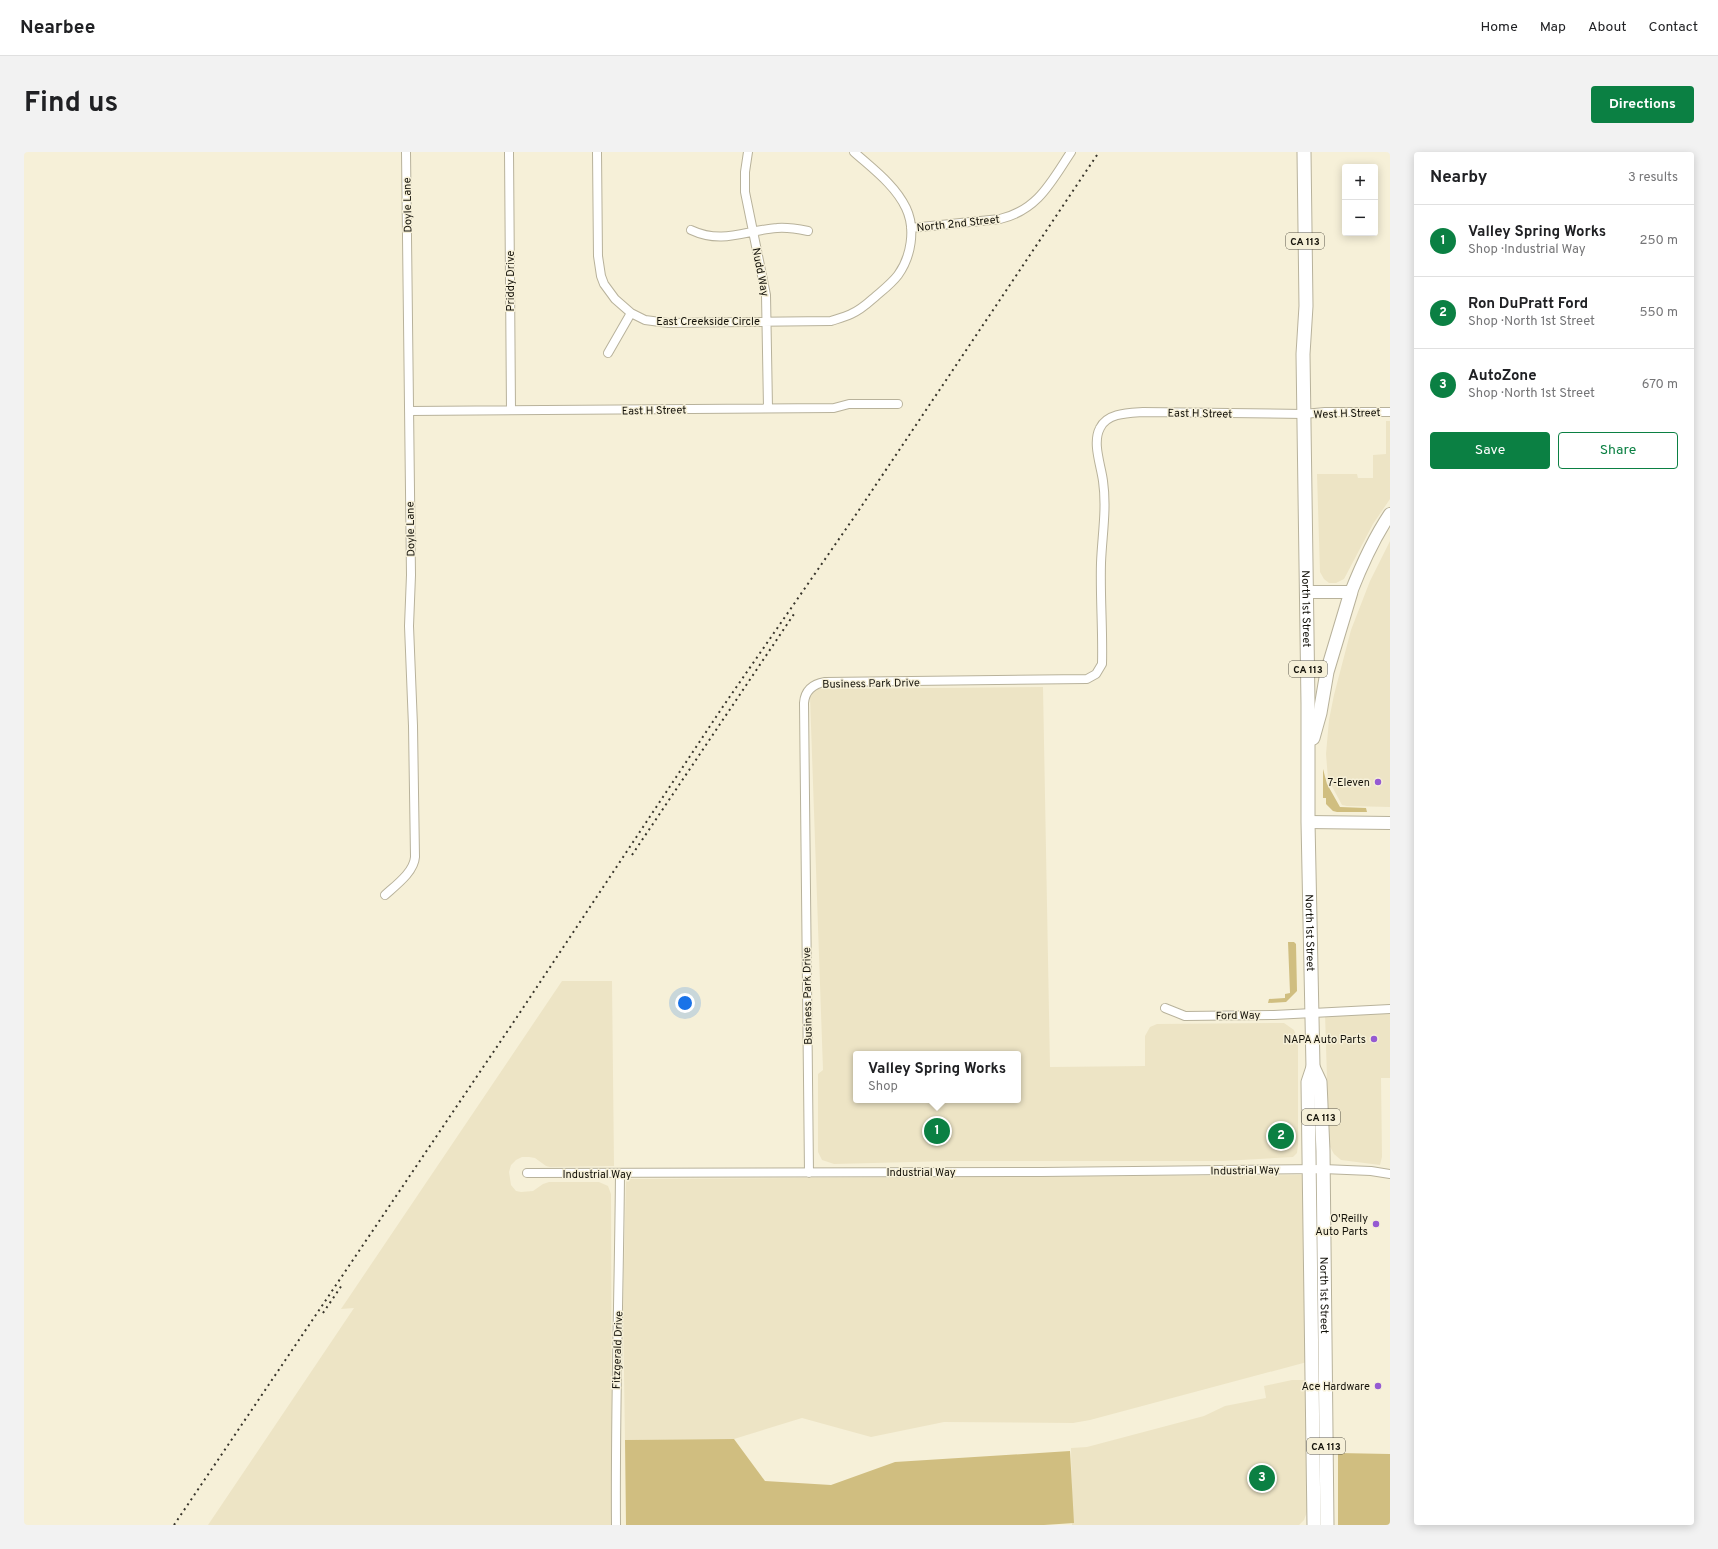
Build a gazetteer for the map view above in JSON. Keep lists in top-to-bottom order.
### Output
{
  "streets": {
    "main road": ["CA 113", "North 1st Street"],
    "street": [
      "Doyle Lane",
      "North 2nd Street",
      "Nudd Way",
      "Priddy Drive",
      "East Creekside Circle",
      "East H Street",
      "West H Street",
      "Business Park Drive",
      "Ford Way",
      "Industrial Way",
      "Fitzgerald Drive"
    ]
  },
  "crossings": [
    ["Doyle Lane", "East H Street"],
    ["North 2nd Street", "East Creekside Circle"],
    ["Nudd Way", "East Creekside Circle"],
    ["Nudd Way", "East H Street"],
    ["Priddy Drive", "East H Street"],
    ["East H Street", "West H Street"],
    ["East H Street", "North 1st Street"],
    ["East H Street", "Business Park Drive"],
    ["West H Street", "North 1st Street"],
    ["North 1st Street", "Ford Way"],
    ["North 1st Street", "Industrial Way"],
    ["Business Park Drive", "Industrial Way"],
    ["Industrial Way", "Fitzgerald Drive"]
  ],
  "places": [
    "7-Eleven",
    "NAPA Auto Parts",
    "O'Reilly Auto Parts",
    "Ace Hardware"
  ],
  "page": {
    "header": "Nearbee",
    "nav": [
      "Home",
      "Map",
      "About",
      "Contact"
    ],
    "title": "Find us",
    "buttons": [
      "Directions",
      ["Save", "Share"]
    ],
    "heading": ["Nearby", "3 results"],
    "map_buttons": ["+", "−"],
    "list": [
      {
        "mark": "1",
        "name": "Valley Spring Works",
        "note": "Shop · Industrial Way",
        "value": "250 m"
      },
      {
        "mark": "2",
        "name": "Ron DuPratt Ford",
        "note": "Shop · North 1st Street",
        "value": "550 m"
      },
      {
        "mark": "3",
        "name": "AutoZone",
        "note": "Shop · North 1st Street",
        "value": "670 m"
      }
    ],
    "popup": ["Valley Spring Works", "Shop"],
    "pins": ["1", "2", "3"]
  }
}
